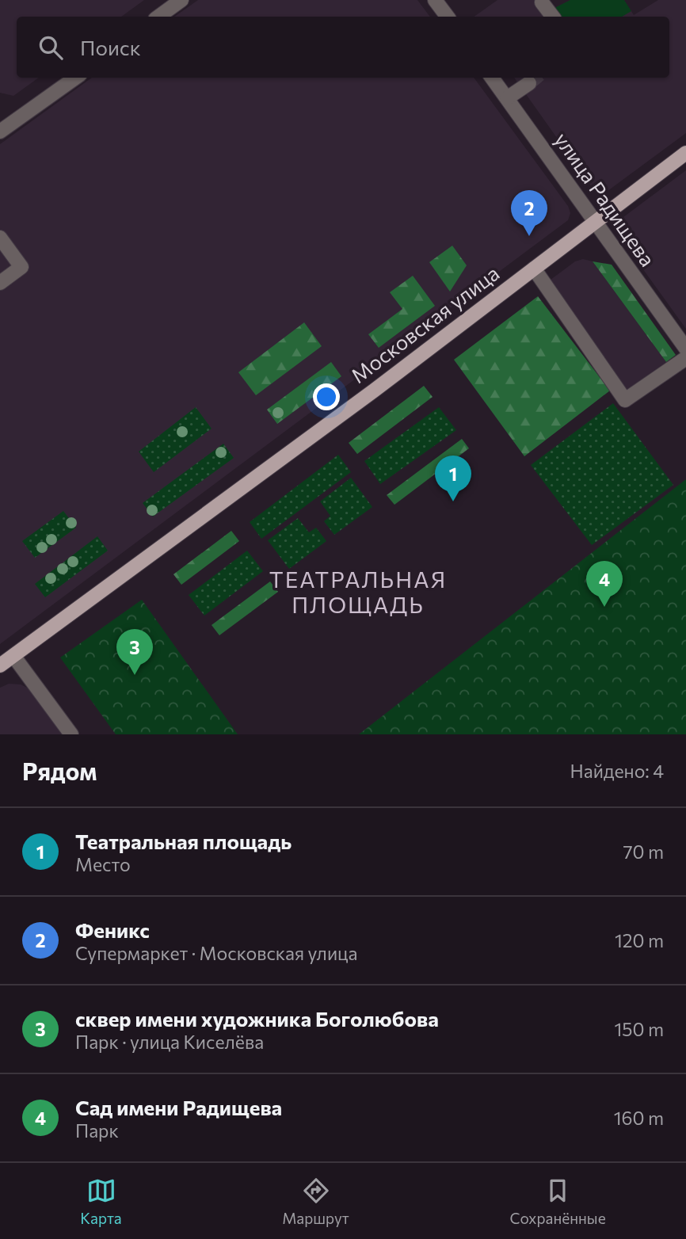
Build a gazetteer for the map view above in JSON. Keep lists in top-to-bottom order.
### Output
{
  "streets": {
    "main road": ["Московская улица"],
    "street": ["улица Радищева"]
  },
  "crossings": [
    ["улица Радищева", "Московская улица"]
  ],
  "districts": ["ТЕАТРАЛЬНАЯ ПЛОЩАДЬ"],
  "page": {
    "search": "Поиск",
    "pins": [
      "2",
      "1",
      "4",
      "3"
    ],
    "heading": ["Рядом", "Найдено: 4"],
    "list": [
      {
        "mark": "1",
        "name": "Театральная площадь",
        "note": "Место",
        "value": "70 m"
      },
      {
        "mark": "2",
        "name": "Феникс",
        "note": "Супермаркет · Московская улица",
        "value": "120 m"
      },
      {
        "mark": "3",
        "name": "сквер имени художника Боголюбова",
        "note": "Парк · улица Киселёва",
        "value": "150 m"
      },
      {
        "mark": "4",
        "name": "Сад имени Радищева",
        "note": "Парк",
        "value": "160 m"
      }
    ],
    "nav": ["Карта", "Маршрут", "Сохранённые"]
  }
}
